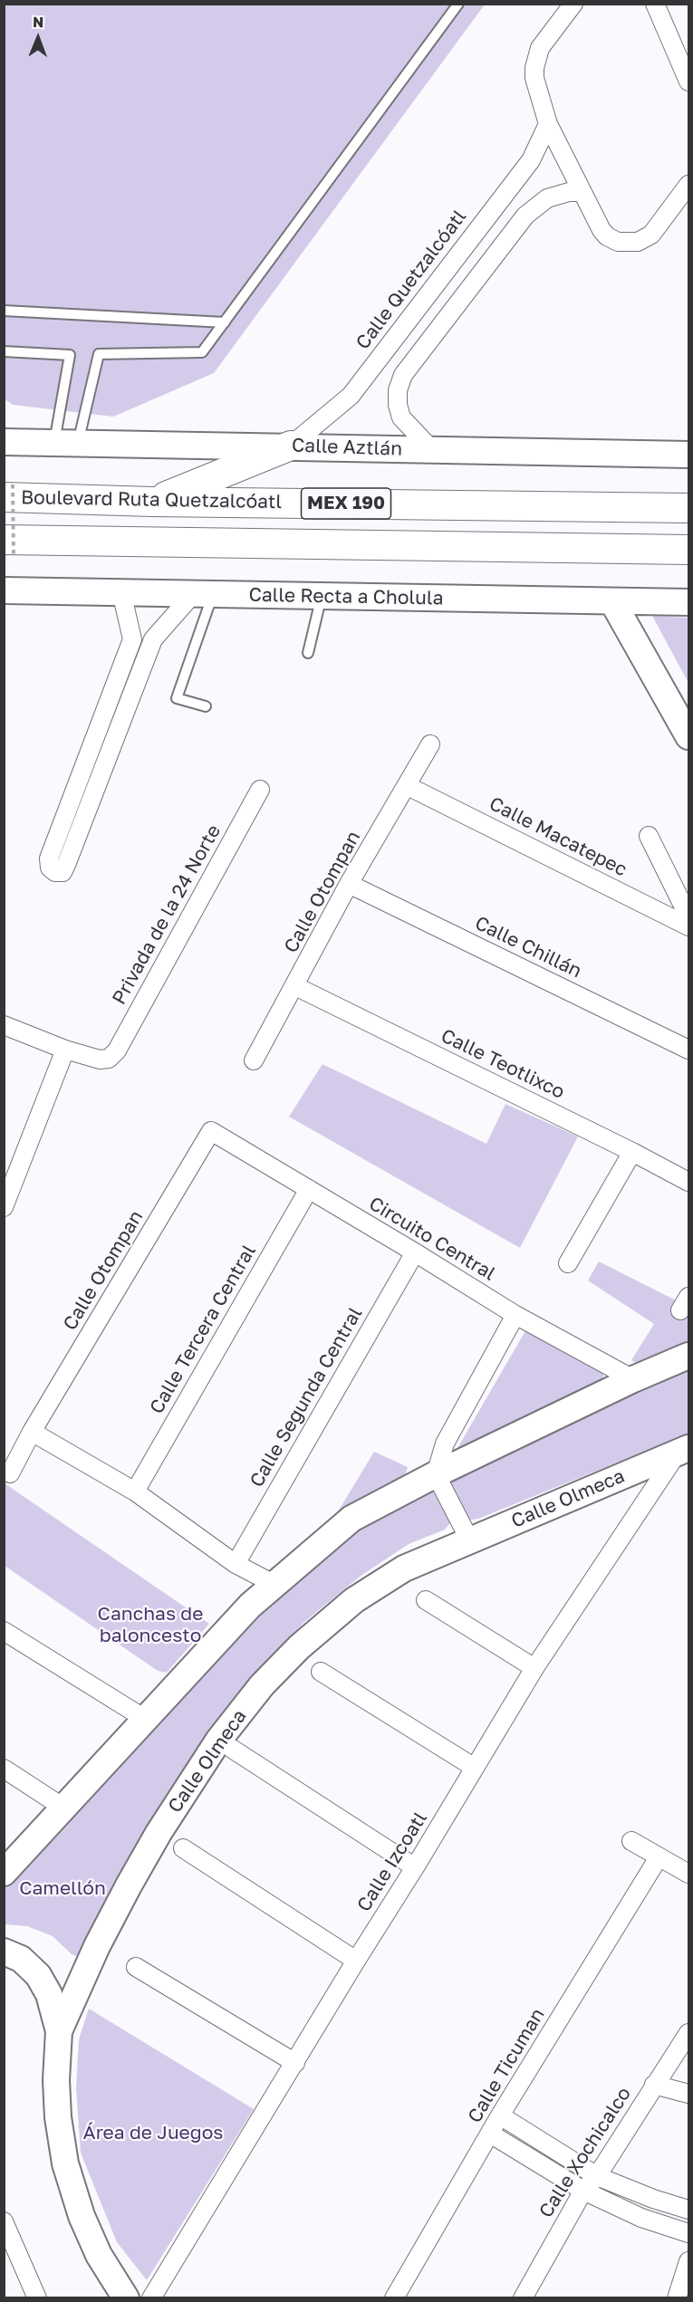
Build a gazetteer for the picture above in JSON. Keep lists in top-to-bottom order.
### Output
{
  "streets": {
    "main road": ["Boulevard Ruta Quetzalcóatl", "MEX 190"],
    "street": [
      "Calle Quetzalcóatl",
      "Calle Aztlán",
      "Calle Recta a Cholula",
      "Calle Macatepec",
      "Calle Otompan",
      "Privada de la 24 Norte",
      "Calle Chillán",
      "Calle Teotlixco",
      "Circuito Central",
      "Calle Tercera Central",
      "Calle Segunda Central",
      "Calle Olmeca",
      "Calle Izcoatl",
      "Calle Ticuman",
      "Calle Xochicalco"
    ]
  },
  "crossings": [
    ["Calle Quetzalcóatl", "Calle Aztlán"],
    ["Calle Macatepec", "Calle Otompan"],
    ["Calle Otompan", "Calle Chillán"],
    ["Calle Otompan", "Calle Teotlixco"],
    ["Calle Otompan", "Circuito Central"],
    ["Circuito Central", "Calle Tercera Central"],
    ["Circuito Central", "Calle Segunda Central"],
    ["Calle Olmeca", "Calle Izcoatl"]
  ],
  "parks": ["Canchas de baloncesto", "Camellón", "Área de Juegos"],
  "north": "top"
}
